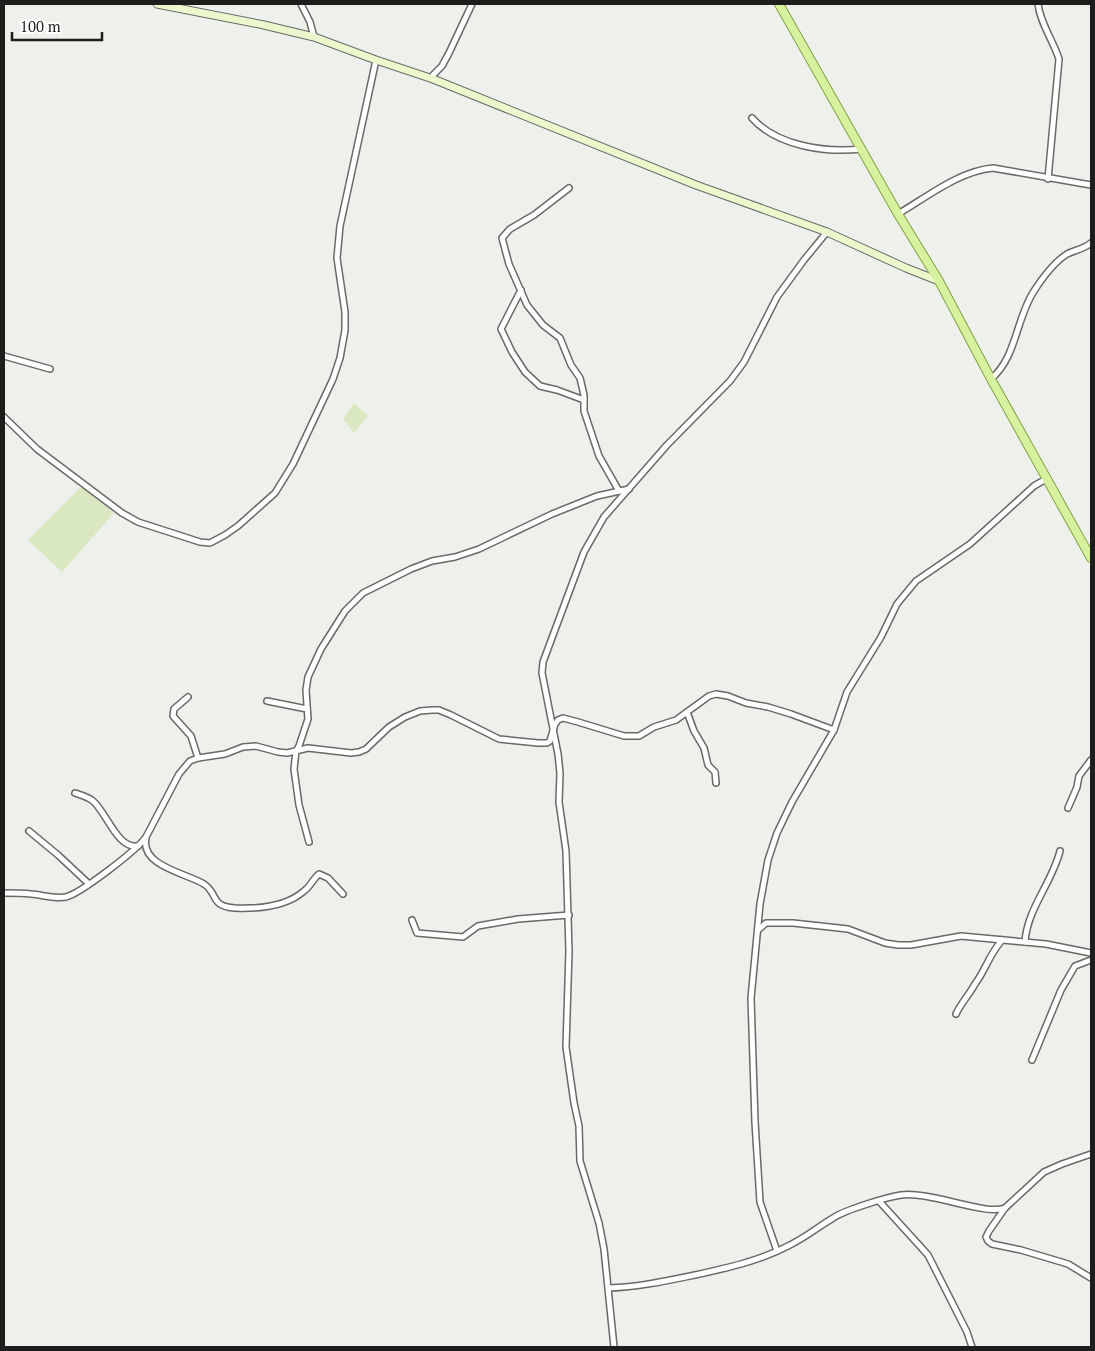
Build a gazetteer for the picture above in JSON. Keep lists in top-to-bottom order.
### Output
{
  "scale_bar": "100 m"
}
